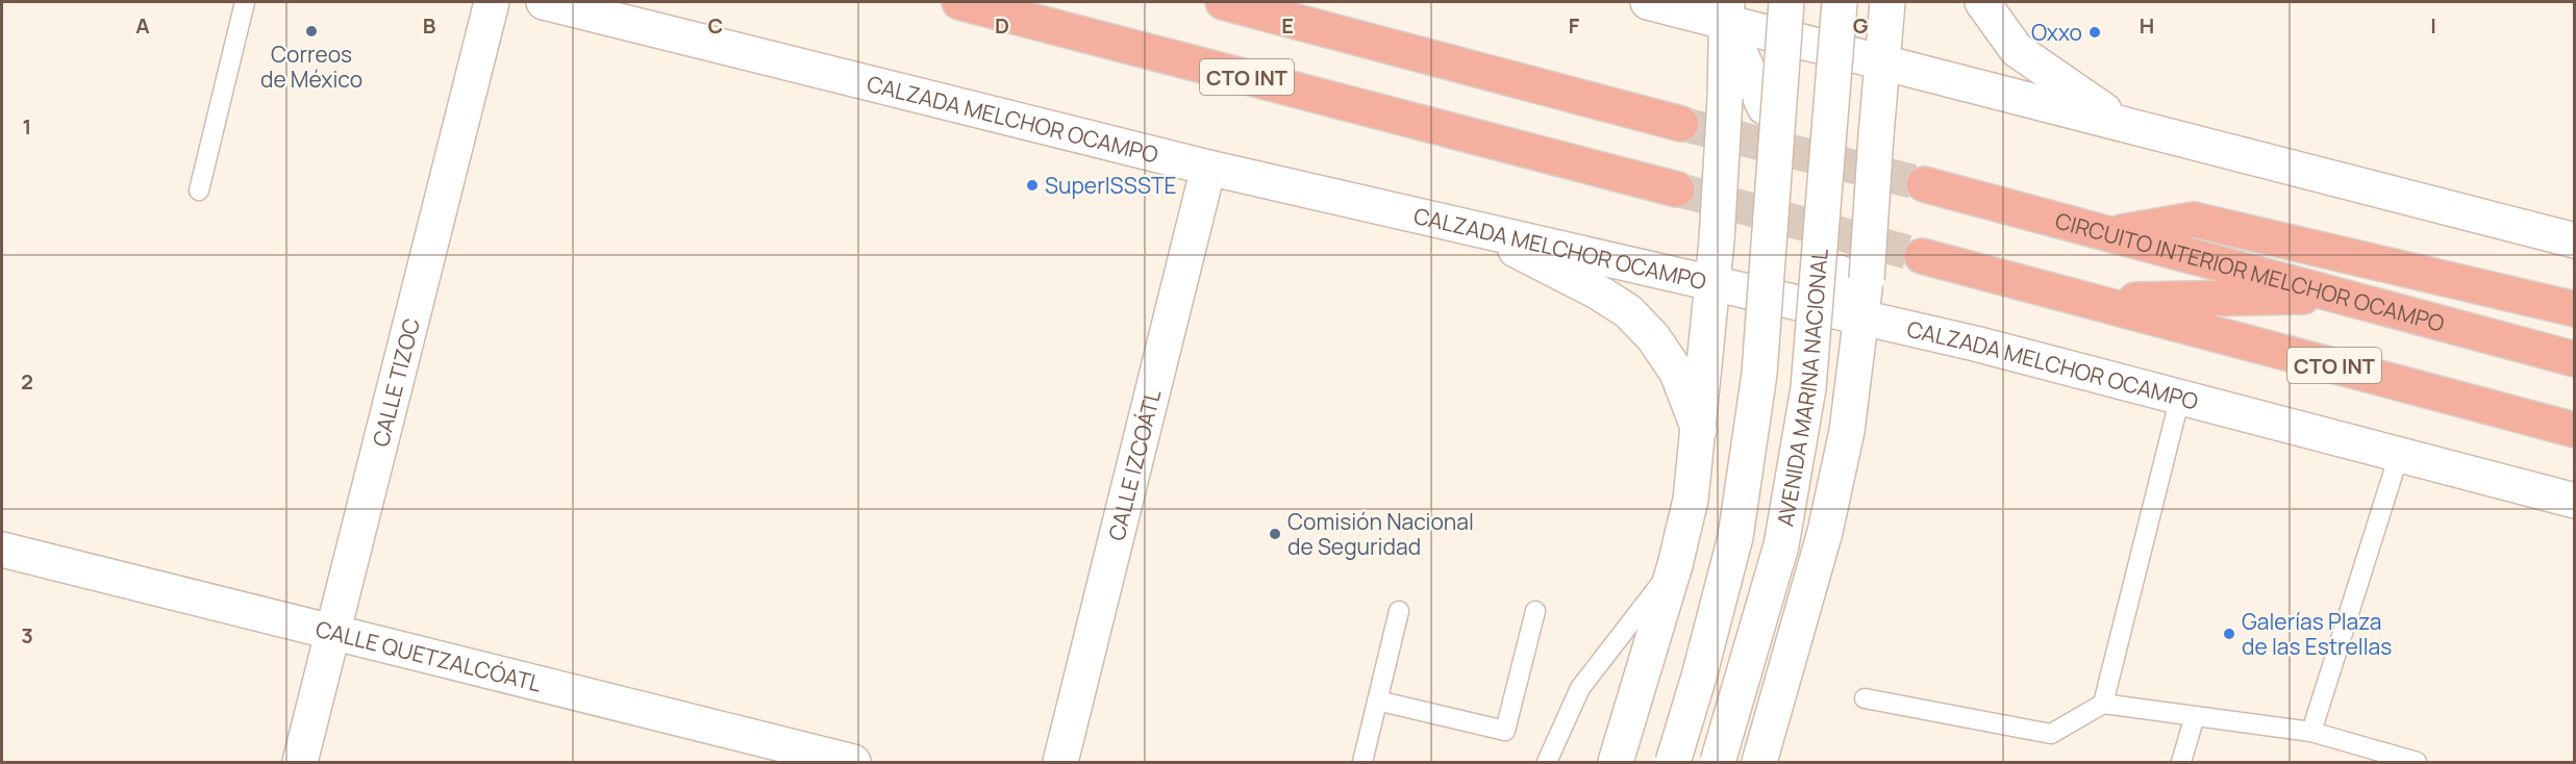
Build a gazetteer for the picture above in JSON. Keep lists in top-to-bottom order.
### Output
{
  "streets": {
    "highway": ["CTO INT", "CIRCUITO INTERIOR MELCHOR OCAMPO"],
    "main road": [
      "CALZADA MELCHOR OCAMPO",
      "CALLE TIZOC",
      "AVENIDA MARINA NACIONAL",
      "CALLE IZCOÁTL",
      "CALLE QUETZALCÓATL"
    ]
  },
  "crossings": [
    ["CALZADA MELCHOR OCAMPO", "AVENIDA MARINA NACIONAL"],
    ["CALZADA MELCHOR OCAMPO", "CALLE IZCOÁTL"],
    ["CALLE TIZOC", "CALLE QUETZALCÓATL"]
  ],
  "places": [
    "Correos de México",
    "Oxxo",
    "SuperISSSTE",
    "Comisión Nacional de Seguridad",
    "Galerías Plaza de las Estrellas"
  ],
  "grid": {
    "columns": [
      "A",
      "B",
      "C",
      "D",
      "E",
      "F",
      "G",
      "H",
      "I"
    ],
    "rows": ["1", "2", "3"]
  }
}
